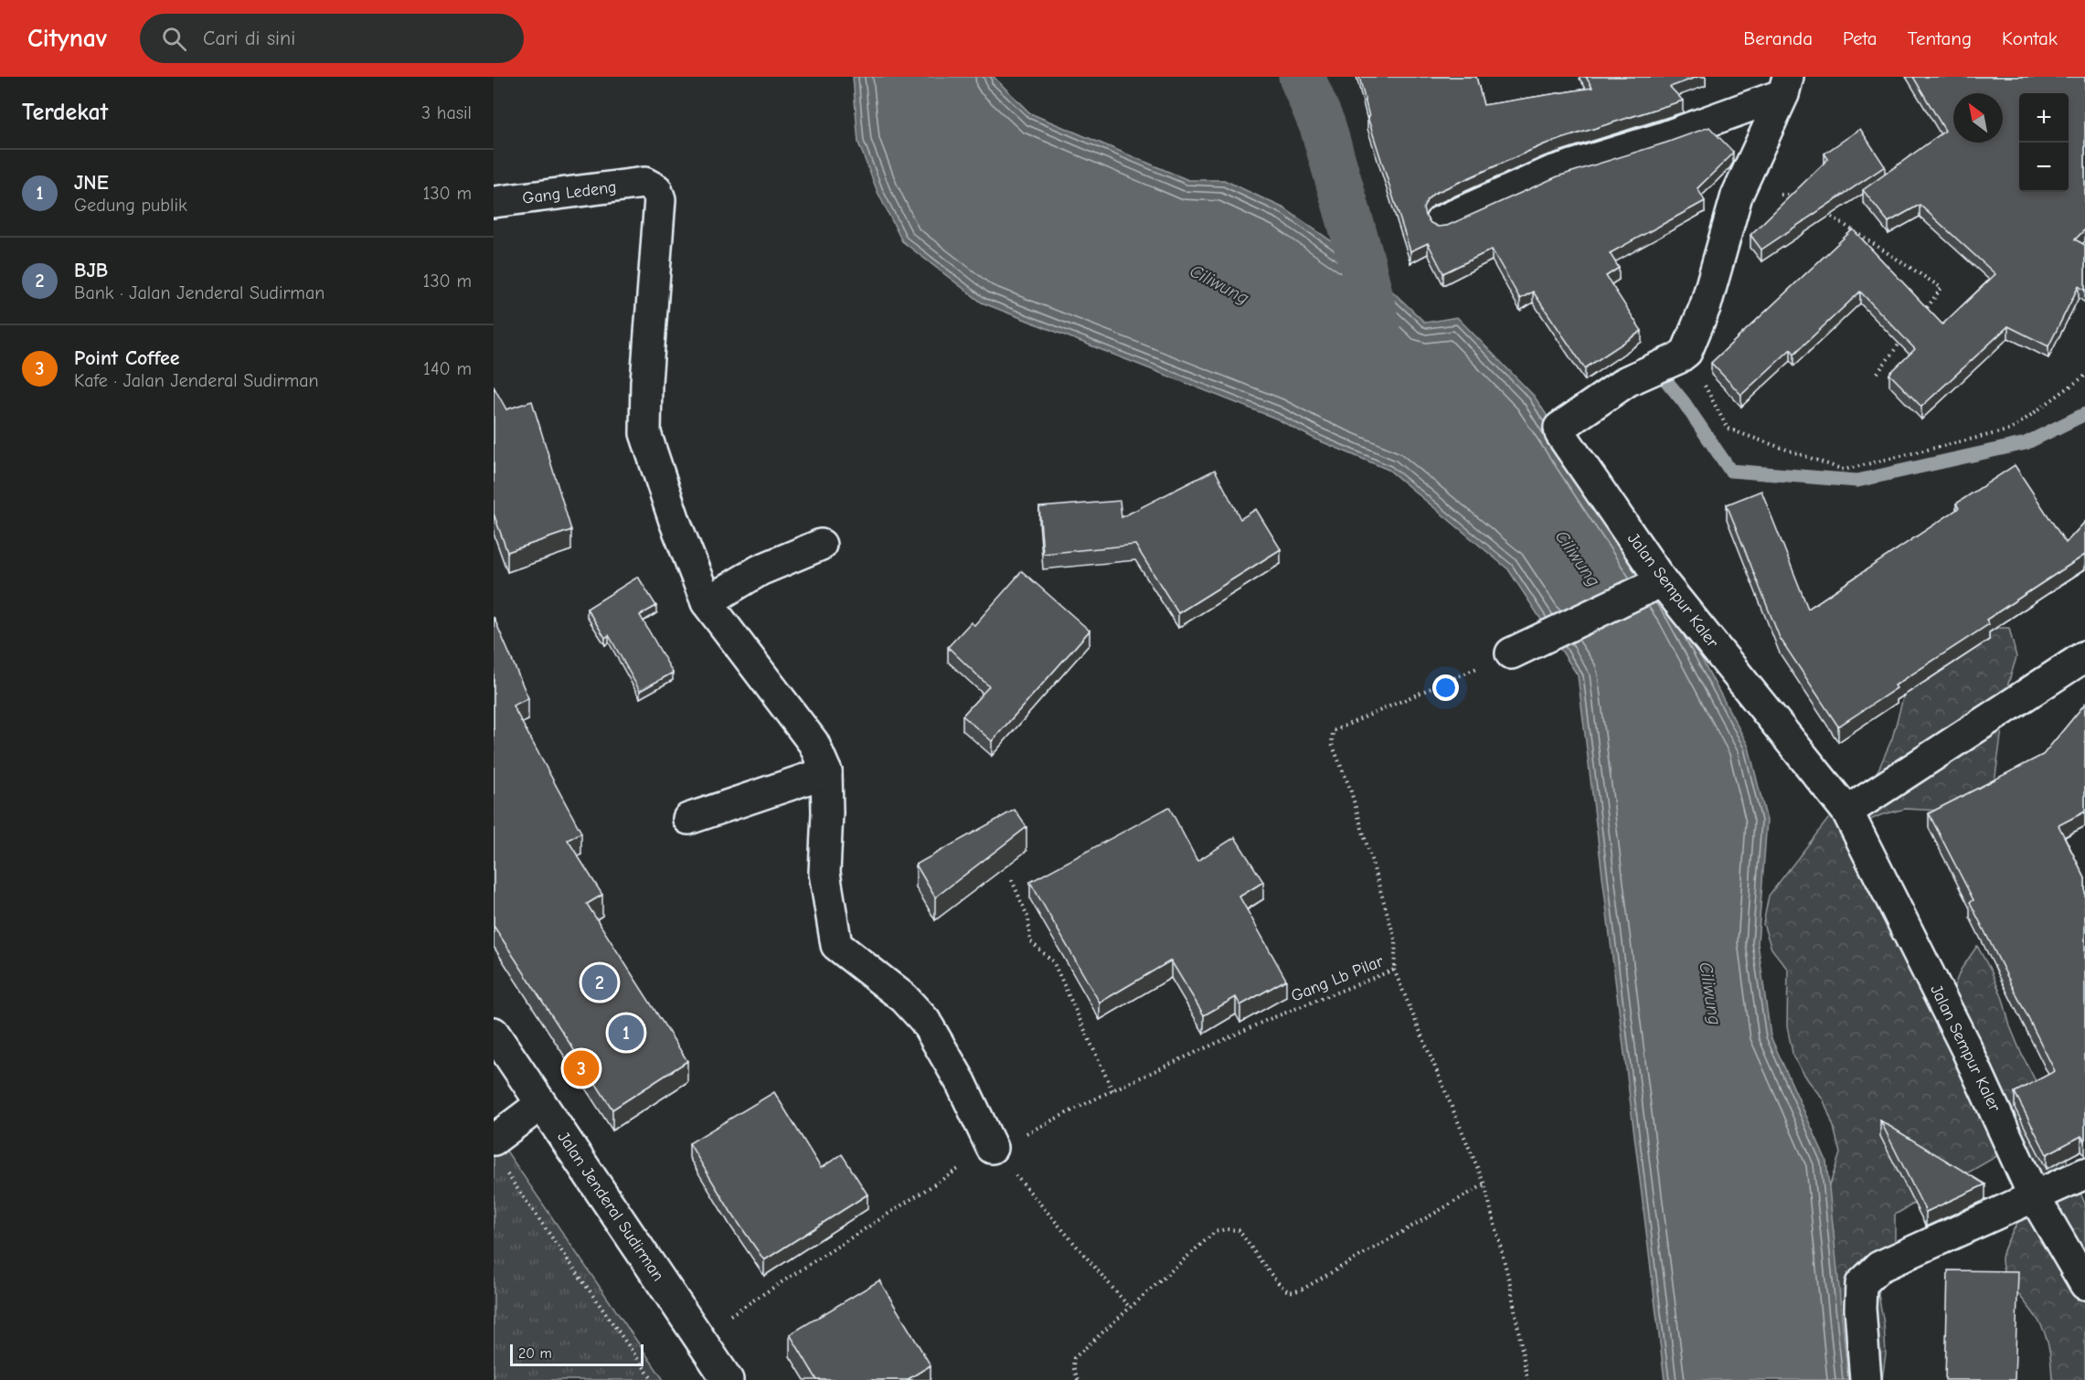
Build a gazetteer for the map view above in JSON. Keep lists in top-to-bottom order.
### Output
{
  "streets": {
    "street": ["Gang Ledeng", "Jalan Sempur Kaler", "Jalan Jenderal Sudirman"],
    "path": ["Gang Lb Pilar"]
  },
  "crossings": [
    ["Gang Lb Pilar", "Jalan Jenderal Sudirman"]
  ],
  "water": ["Ciliwung"],
  "scale_bar": "20 m",
  "north": "top left",
  "page": {
    "header": "Citynav",
    "search": "Cari di sini",
    "nav": [
      "Beranda",
      "Peta",
      "Tentang",
      "Kontak"
    ],
    "heading": ["Terdekat", "3 hasil"],
    "map_buttons": ["+", "−"],
    "list": [
      {
        "mark": "1",
        "name": "JNE",
        "note": "Gedung publik",
        "value": "130 m"
      },
      {
        "mark": "2",
        "name": "BJB",
        "note": "Bank · Jalan Jenderal Sudirman",
        "value": "130 m"
      },
      {
        "mark": "3",
        "name": "Point Coffee",
        "note": "Kafe · Jalan Jenderal Sudirman",
        "value": "140 m"
      }
    ],
    "pins": ["2", "1", "3"],
    "scale": "20 m"
  }
}
